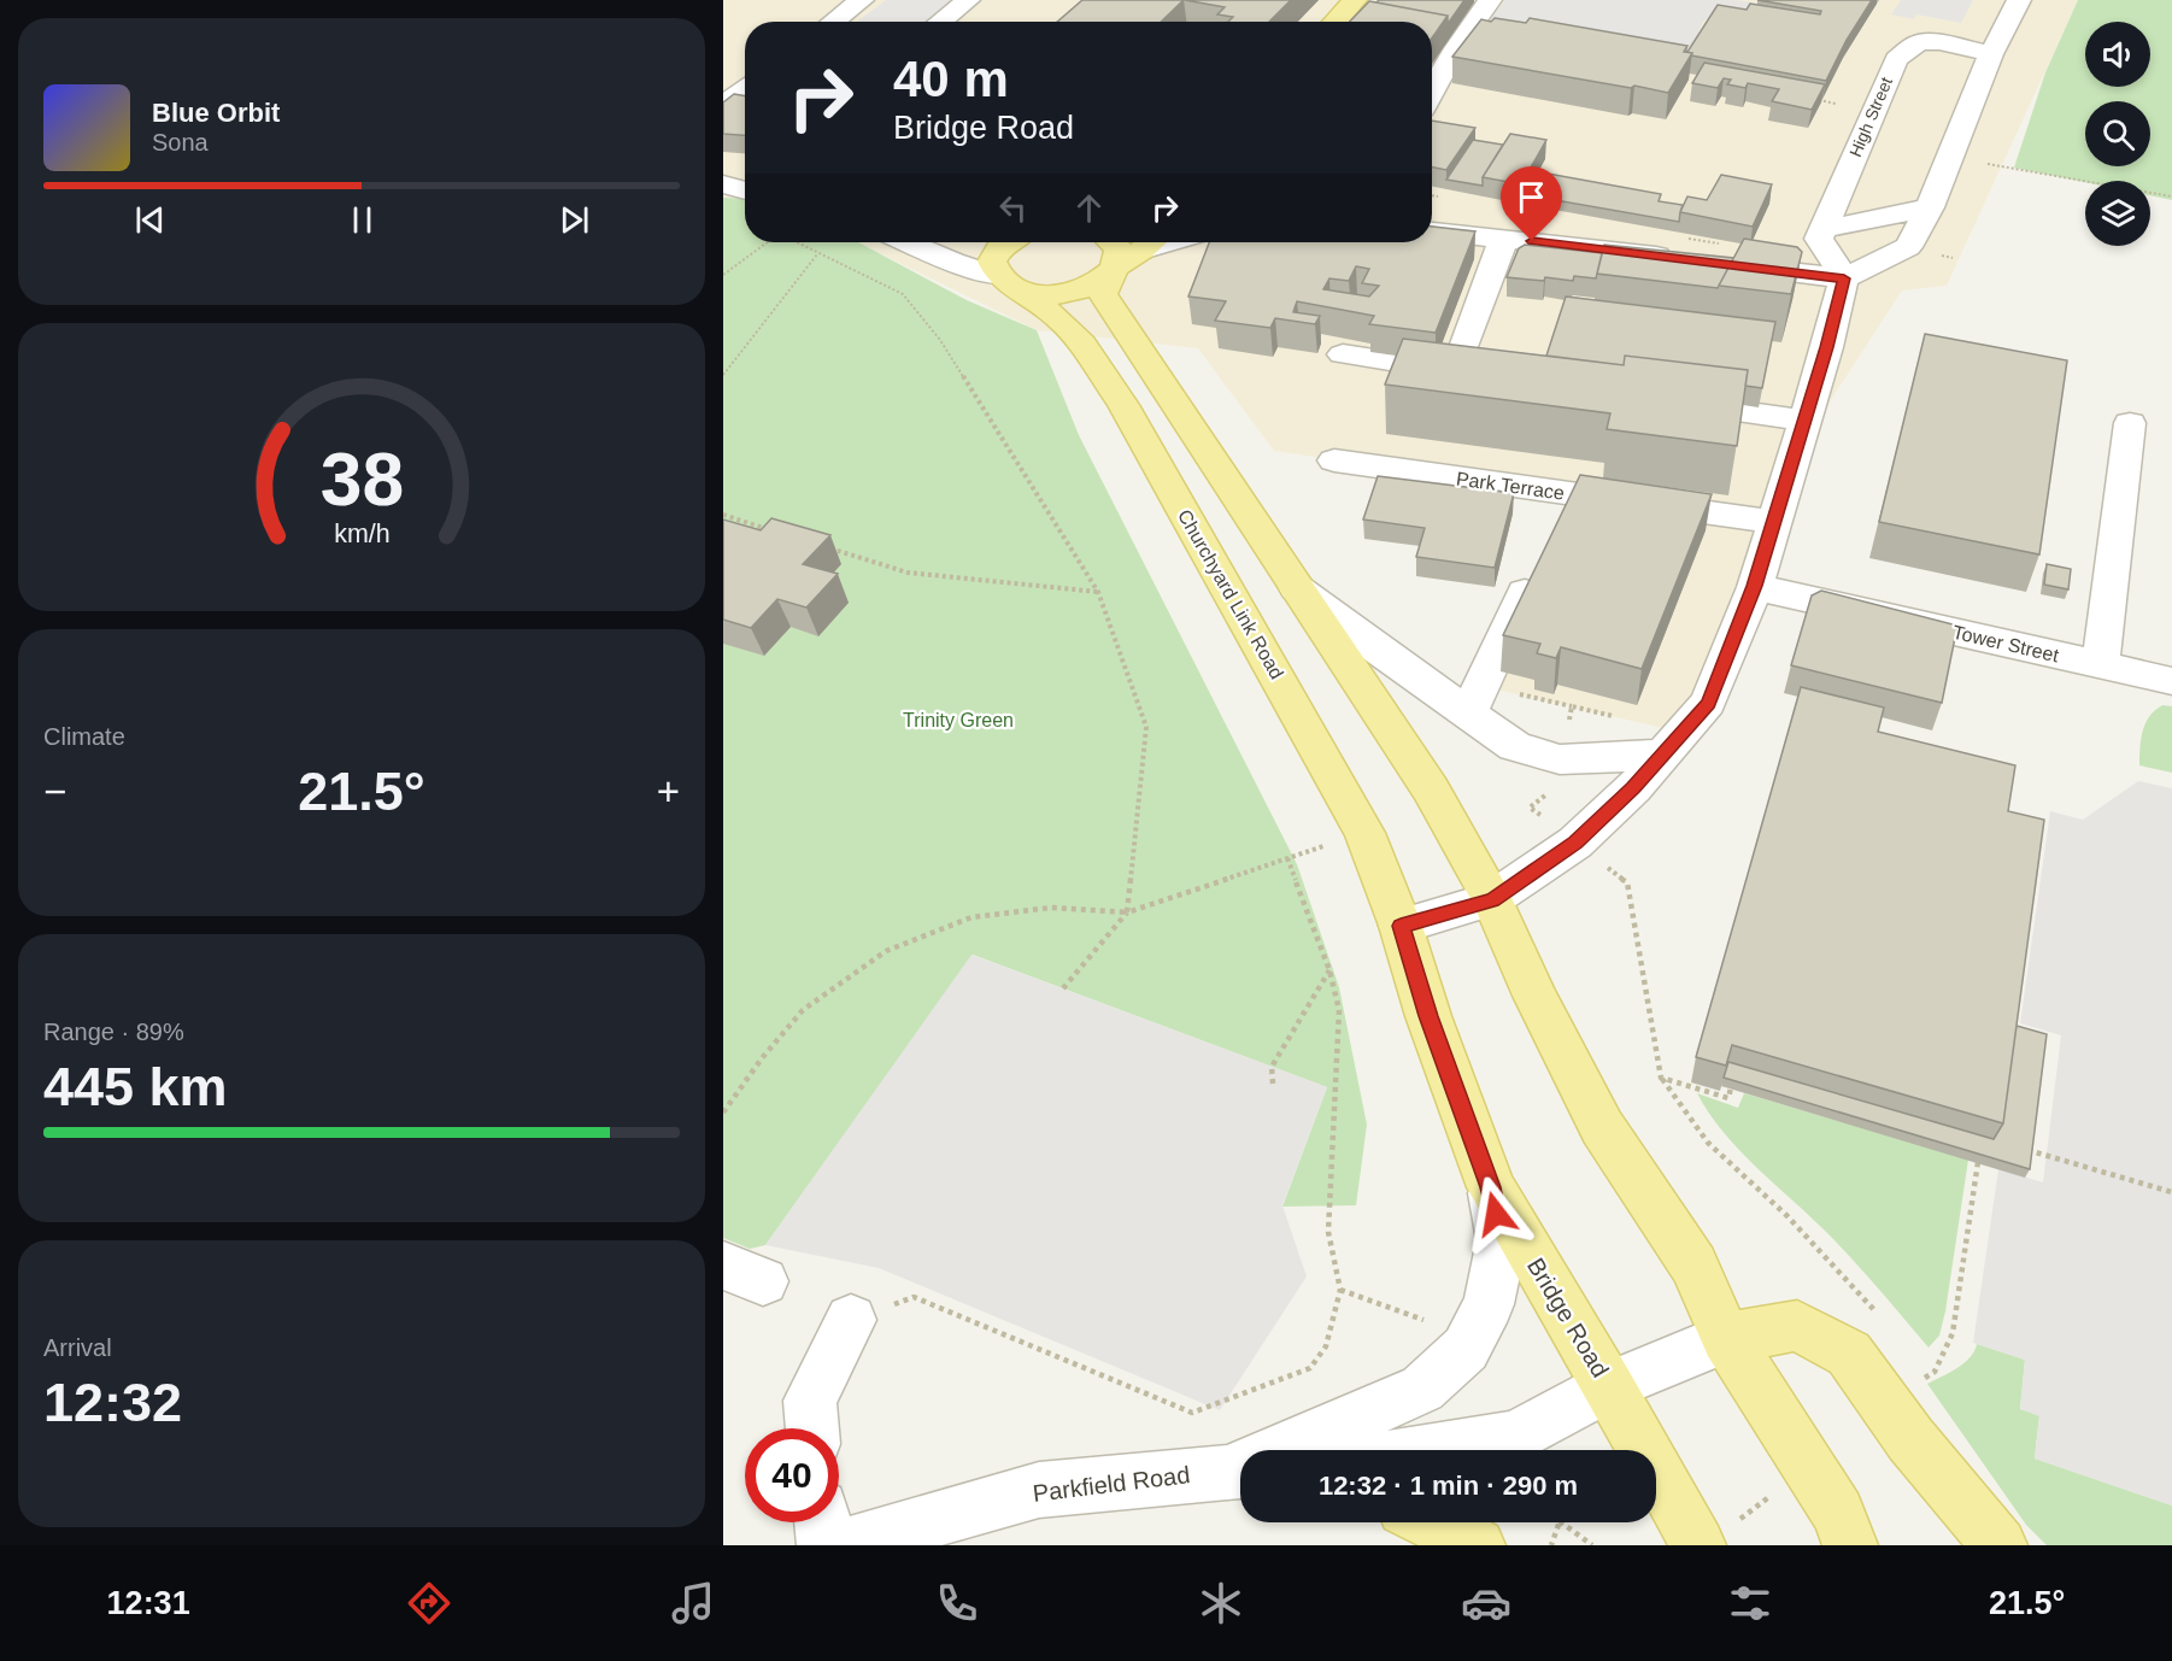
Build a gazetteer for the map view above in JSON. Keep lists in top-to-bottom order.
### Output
{
  "streets": {
    "main road": ["Churchyard Link Road", "Bridge Road"],
    "street": [
      "High Street",
      "Park Terrace",
      "Tower Street",
      "Parkfield Road"
    ]
  },
  "crossings": [
    ["Churchyard Link Road", "Bridge Road"],
    ["Bridge Road", "Parkfield Road"]
  ],
  "parks": ["Trinity Green"],
  "page": {
    "turn": ["40 m", "Bridge Road"],
    "song": ["Blue Orbit", "Sona"],
    "tile": [
      "Climate",
      ["Range · 89%", "445 km"],
      ["Arrival", "12:32"]
    ],
    "heat": ["−", "21.5°", "+"],
    "limit": "40",
    "trip": "12:32 · 1 min · 290 m",
    "tabs": ["12:31", "21.5°"],
    "gauge": ["38", "km/h"]
  }
}
